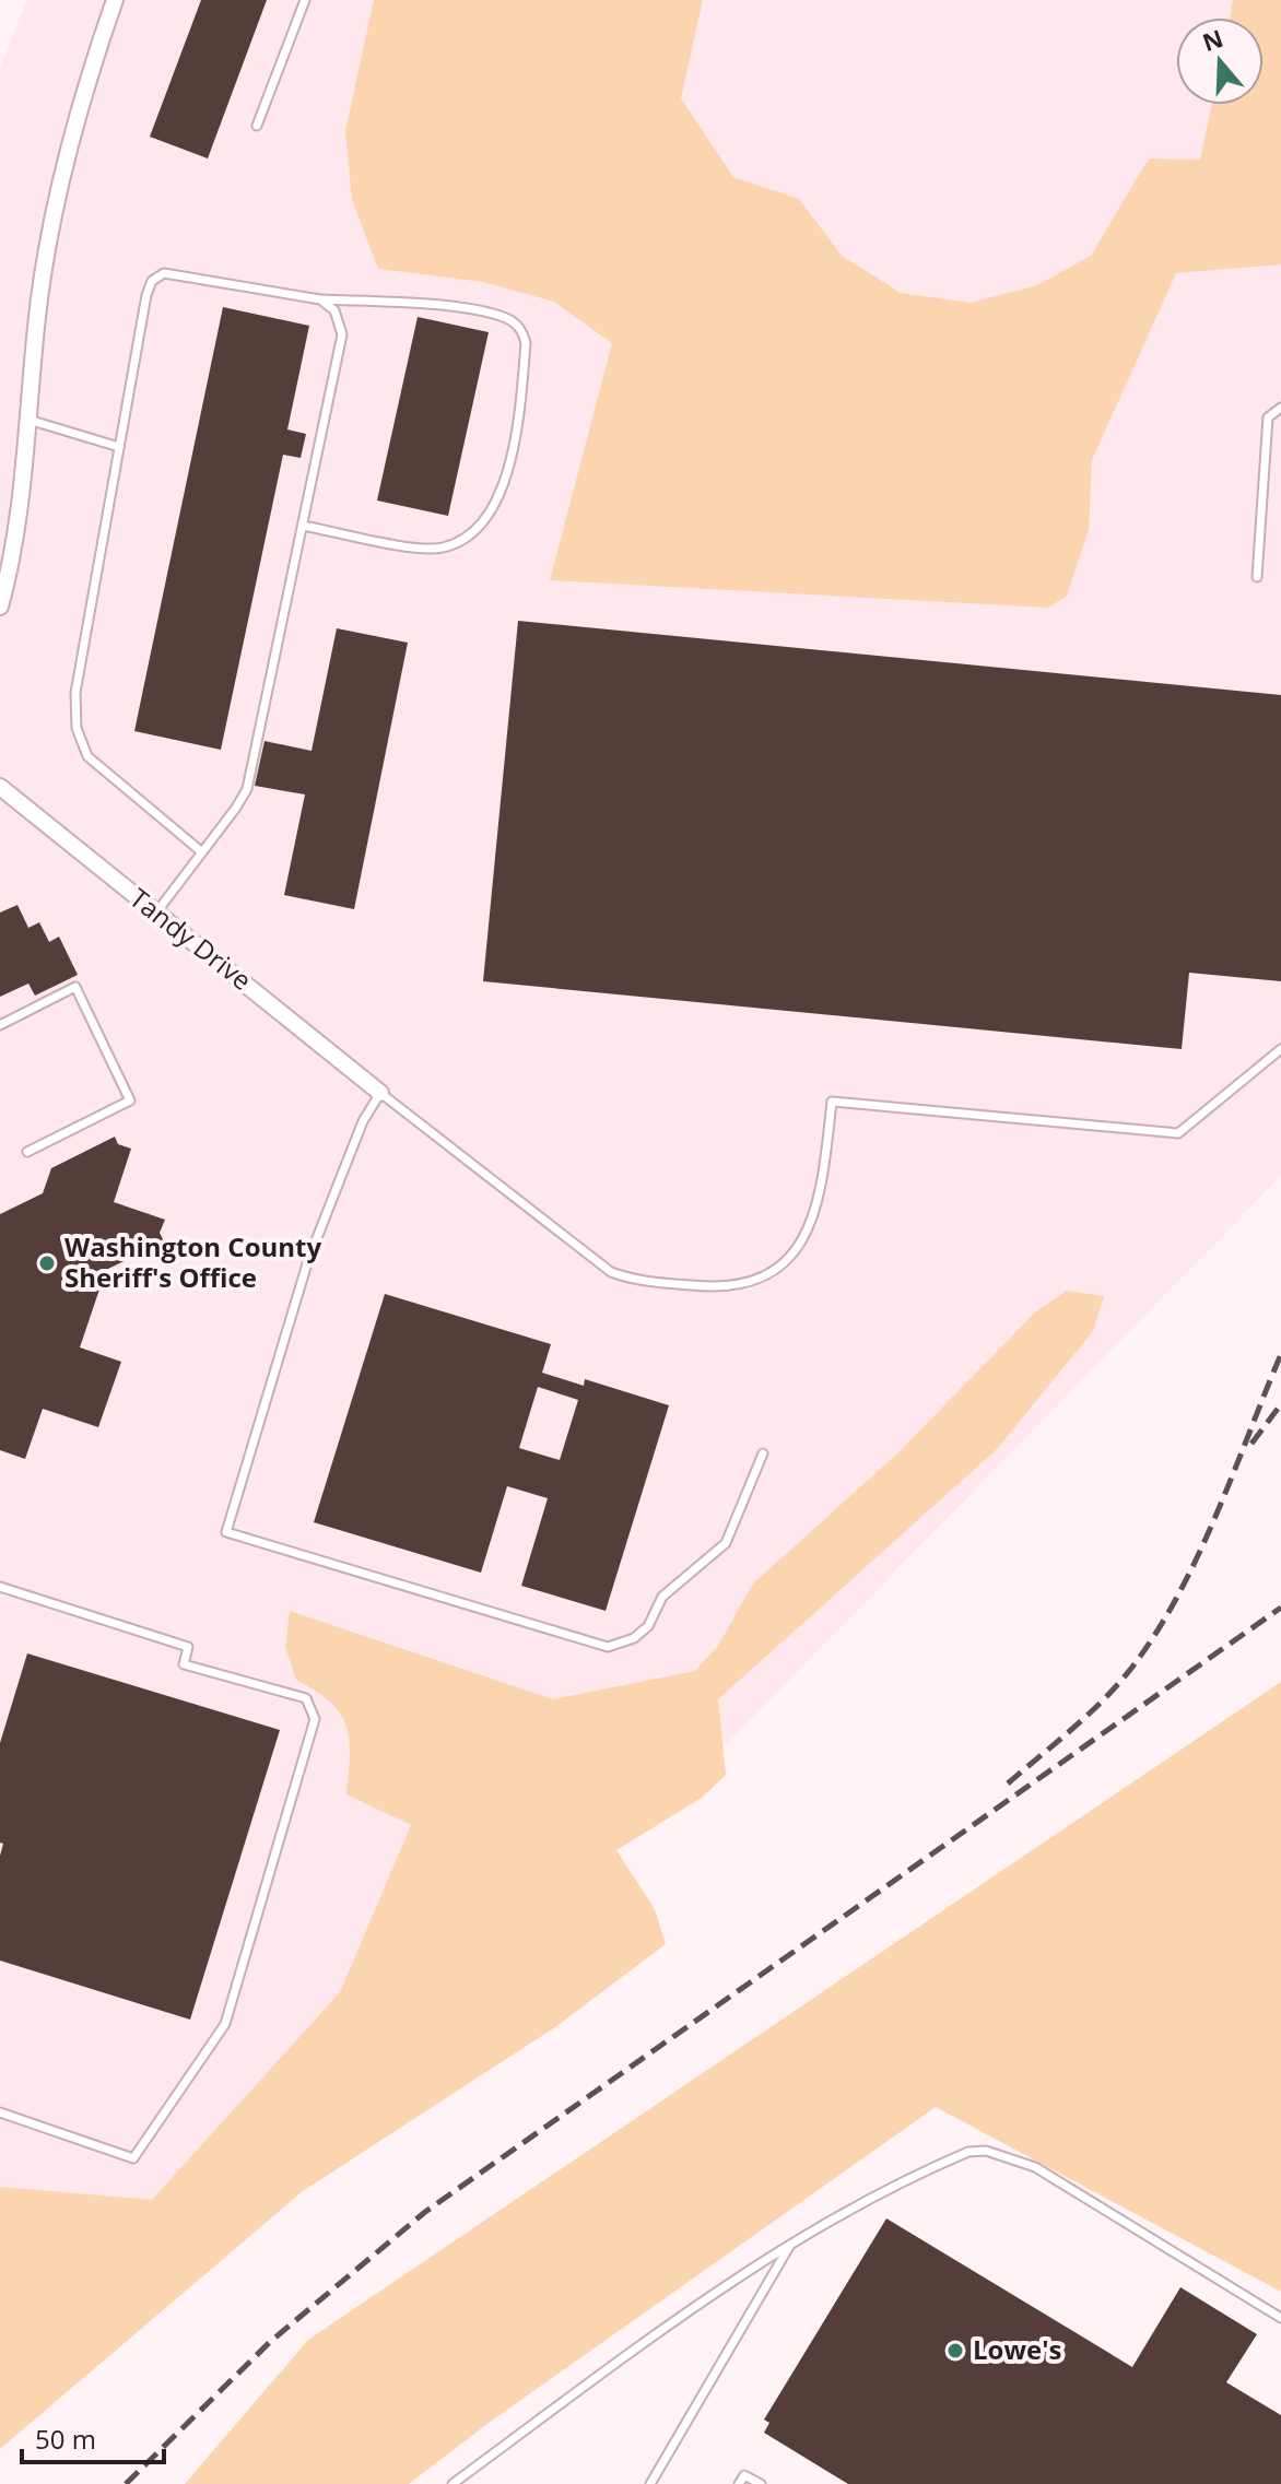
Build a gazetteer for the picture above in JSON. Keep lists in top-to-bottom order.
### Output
{
  "streets": {
    "street": ["Tandy Drive"]
  },
  "places": ["Washington County Sheriff's Office", "Lowe's"],
  "scale_bar": "50 m",
  "north": "top"
}
